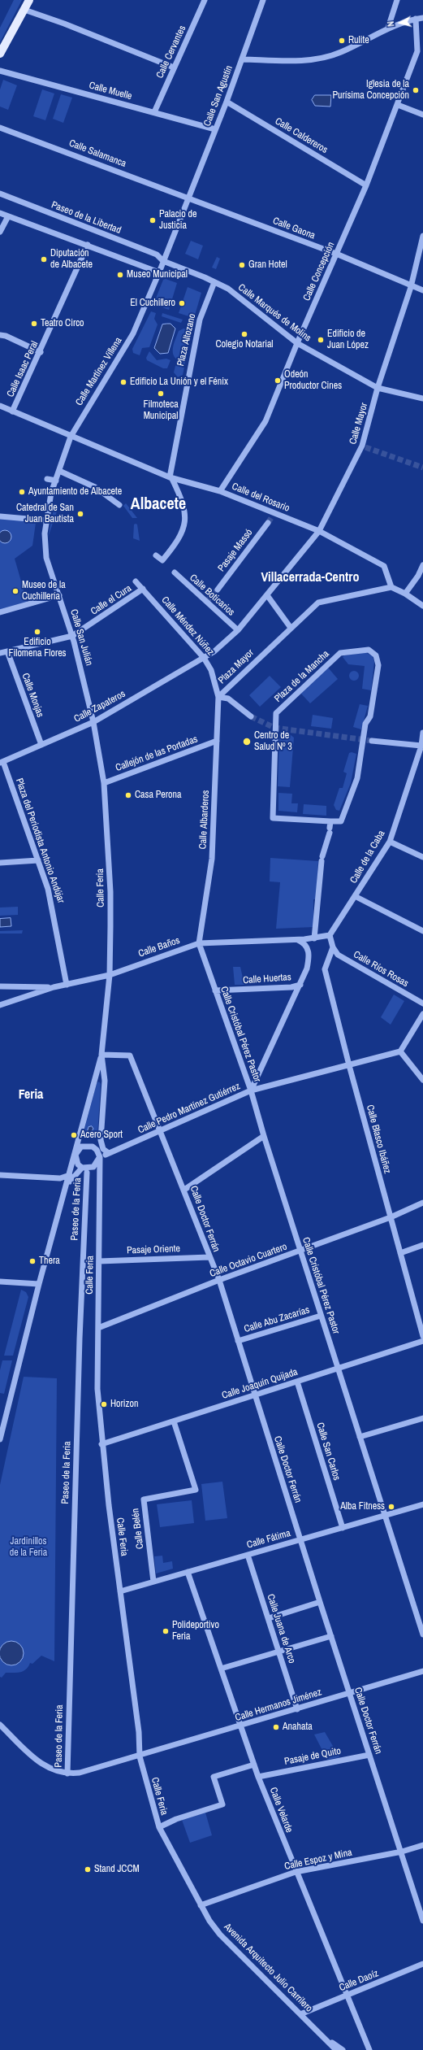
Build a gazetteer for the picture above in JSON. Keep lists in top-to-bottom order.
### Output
{
  "streets": {
    "street": [
      "Calle Cervantes",
      "Calle Muelle",
      "Calle San Agustín",
      "Calle Caldereros",
      "Calle Salamanca",
      "Paseo de la Libertad",
      "Calle Gaona",
      "Calle Concepción",
      "Calle Marqués de Molins",
      "Plaza Altozano",
      "Calle Isaac Peral",
      "Calle Martínez Villena",
      "Calle Mayor",
      "Calle del Rosario",
      "Pasaje Massó",
      "Calle Boticarios",
      "Calle el Cura",
      "Calle Méndez Núñez",
      "Calle San Julián",
      "Plaza Mayor",
      "Plaza de la Mancha",
      "Calle Monjas",
      "Calle Zapateros",
      "Callejón de las Portadas",
      "Calle Albarderos",
      "Plaza del Periodista Antonio Andújar",
      "Calle de la Caba",
      "Calle Feria",
      "Calle Baños",
      "Calle Ríos Rosas",
      "Calle Huertas",
      "Calle Cristóbal Pérez Pastor",
      "Calle Pedro Martínez Gutiérrez",
      "Calle Blasco Ibáñez",
      "Paseo de la Feria",
      "Calle Doctor Ferrán",
      "Pasaje Oriente",
      "Calle Octavio Cuartero",
      "Calle Abu Zacarías",
      "Calle Joaquín Quijada",
      "Calle San Carlos",
      "Calle Belén",
      "Calle Fátima",
      "Calle Juana de Arco",
      "Calle Hermanos Jiménez",
      "Pasaje de Quito",
      "Calle Velarde",
      "Calle Espoz y Mina",
      "Avenida Arquitecto Julio Carrilero",
      "Calle Daoíz"
    ]
  },
  "crossings": [
    ["Calle Cervantes", "Calle Muelle"],
    ["Calle Muelle", "Calle San Agustín"],
    ["Calle San Agustín", "Calle Caldereros"],
    ["Calle San Agustín", "Calle Salamanca"],
    ["Calle San Agustín", "Paseo de la Libertad"],
    ["Calle San Agustín", "Calle Gaona"],
    ["Calle San Agustín", "Calle Martínez Villena"],
    ["Calle Caldereros", "Calle Concepción"],
    ["Calle Salamanca", "Calle Gaona"],
    ["Calle Gaona", "Calle Concepción"],
    ["Calle Gaona", "Calle Mayor"],
    ["Calle Concepción", "Calle Marqués de Molins"],
    ["Calle Concepción", "Calle del Rosario"],
    ["Calle Marqués de Molins", "Plaza Altozano"],
    ["Calle Marqués de Molins", "Calle Mayor"],
    ["Plaza Altozano", "Calle del Rosario"],
    ["Calle Isaac Peral", "Calle del Rosario"],
    ["Calle Martínez Villena", "Calle del Rosario"],
    ["Calle Martínez Villena", "Calle San Julián"],
    ["Calle Mayor", "Calle del Rosario"],
    ["Calle Mayor", "Calle Boticarios"],
    ["Calle Mayor", "Calle Méndez Núñez"],
    ["Calle Mayor", "Calle Zapateros"],
    ["Calle del Rosario", "Pasaje Massó"],
    ["Calle del Rosario", "Plaza Mayor"],
    ["Calle el Cura", "Calle Méndez Núñez"],
    ["Calle el Cura", "Calle San Julián"],
    ["Calle el Cura", "Calle Monjas"],
    ["Calle Méndez Núñez", "Plaza Mayor"],
    ["Calle Méndez Núñez", "Calle Zapateros"],
    ["Calle Méndez Núñez", "Calle Albarderos"],
    ["Calle San Julián", "Calle Zapateros"],
    ["Calle San Julián", "Calle Feria"],
    ["Plaza Mayor", "Calle Albarderos"],
    ["Calle Monjas", "Calle Zapateros"],
    ["Calle Zapateros", "Plaza del Periodista Antonio Andújar"],
    ["Calle Zapateros", "Calle Feria"],
    ["Callejón de las Portadas", "Calle Albarderos"],
    ["Callejón de las Portadas", "Calle Feria"],
    ["Calle Albarderos", "Calle Baños"],
    ["Calle Albarderos", "Calle Cristóbal Pérez Pastor"],
    ["Plaza del Periodista Antonio Andújar", "Calle Baños"],
    ["Calle de la Caba", "Calle Baños"],
    ["Calle Feria", "Calle Baños"],
    ["Calle Feria", "Calle Pedro Martínez Gutiérrez"],
    ["Calle Feria", "Calle Doctor Ferrán"],
    ["Calle Feria", "Pasaje Oriente"],
    ["Calle Feria", "Calle Octavio Cuartero"],
    ["Calle Feria", "Calle Joaquín Quijada"],
    ["Calle Feria", "Calle Fátima"],
    ["Calle Feria", "Calle Hermanos Jiménez"],
    ["Calle Feria", "Calle Espoz y Mina"],
    ["Calle Feria", "Avenida Arquitecto Julio Carrilero"],
    ["Calle Baños", "Calle Cristóbal Pérez Pastor"],
    ["Calle Ríos Rosas", "Calle Blasco Ibáñez"],
    ["Calle Huertas", "Calle Cristóbal Pérez Pastor"],
    ["Calle Cristóbal Pérez Pastor", "Calle Pedro Martínez Gutiérrez"],
    ["Calle Cristóbal Pérez Pastor", "Calle Octavio Cuartero"],
    ["Calle Cristóbal Pérez Pastor", "Calle Abu Zacarías"],
    ["Calle Cristóbal Pérez Pastor", "Calle Joaquín Quijada"],
    ["Calle Cristóbal Pérez Pastor", "Calle Fátima"],
    ["Calle Pedro Martínez Gutiérrez", "Calle Blasco Ibáñez"],
    ["Calle Pedro Martínez Gutiérrez", "Calle Doctor Ferrán"],
    ["Calle Blasco Ibáñez", "Calle Octavio Cuartero"],
    ["Calle Doctor Ferrán", "Pasaje Oriente"],
    ["Calle Doctor Ferrán", "Calle Octavio Cuartero"],
    ["Calle Doctor Ferrán", "Calle Abu Zacarías"],
    ["Calle Doctor Ferrán", "Calle Joaquín Quijada"],
    ["Calle Doctor Ferrán", "Calle Fátima"],
    ["Calle Doctor Ferrán", "Calle Hermanos Jiménez"],
    ["Calle Doctor Ferrán", "Pasaje de Quito"],
    ["Calle Doctor Ferrán", "Calle Espoz y Mina"],
    ["Calle Joaquín Quijada", "Calle San Carlos"],
    ["Calle Joaquín Quijada", "Calle Belén"],
    ["Calle San Carlos", "Calle Fátima"],
    ["Calle Belén", "Calle Fátima"],
    ["Calle Fátima", "Calle Juana de Arco"],
    ["Calle Fátima", "Calle Velarde"],
    ["Calle Juana de Arco", "Calle Hermanos Jiménez"],
    ["Calle Hermanos Jiménez", "Calle Velarde"],
    ["Pasaje de Quito", "Calle Velarde"],
    ["Calle Velarde", "Calle Espoz y Mina"],
    ["Calle Velarde", "Calle Daoíz"],
    ["Calle Espoz y Mina", "Avenida Arquitecto Julio Carrilero"],
    ["Avenida Arquitecto Julio Carrilero", "Calle Daoíz"]
  ],
  "districts": ["Albacete", "Villacerrada-Centro", "Feria"],
  "parks": ["Jardinillos de la Feria"],
  "places": [
    "Rulite",
    "Iglesia de la Purísima Concepción",
    "Palacio de Justicia",
    "Diputación de Albacete",
    "Gran Hotel",
    "Museo Municipal",
    "El Cuchillero",
    "Teatro Circo",
    "Colegio Notarial",
    "Edificio de Juan López",
    "Odeón Productor Cines",
    "Edificio La Unión y el Fénix",
    "Filmoteca Municipal",
    "Ayuntamiento de Albacete",
    "Catedral de San Juan Bautista",
    "Museo de la Cuchillería",
    "Edificio Filomena Flores",
    "Centro de Salud Nº 3",
    "Casa Perona",
    "Acero Sport",
    "Thera",
    "Horizon",
    "Alba Fitness",
    "Polideportivo Feria",
    "Anahata",
    "Stand JCCM"
  ],
  "north": "left"
}
